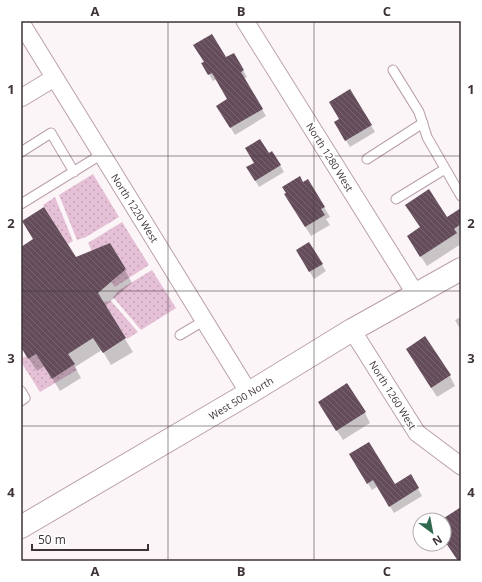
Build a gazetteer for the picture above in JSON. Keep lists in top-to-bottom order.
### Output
{
  "streets": {
    "street": [
      "North 1280 West",
      "North 1220 West",
      "North 1260 West",
      "West 500 North"
    ]
  },
  "crossings": [
    ["North 1280 West", "West 500 North"],
    ["North 1220 West", "West 500 North"],
    ["North 1260 West", "West 500 North"]
  ],
  "scale_bar": "50 m",
  "north": "bottom right",
  "grid": {
    "columns": ["A", "B", "C"],
    "rows": [
      "1",
      "2",
      "3",
      "4"
    ]
  }
}
